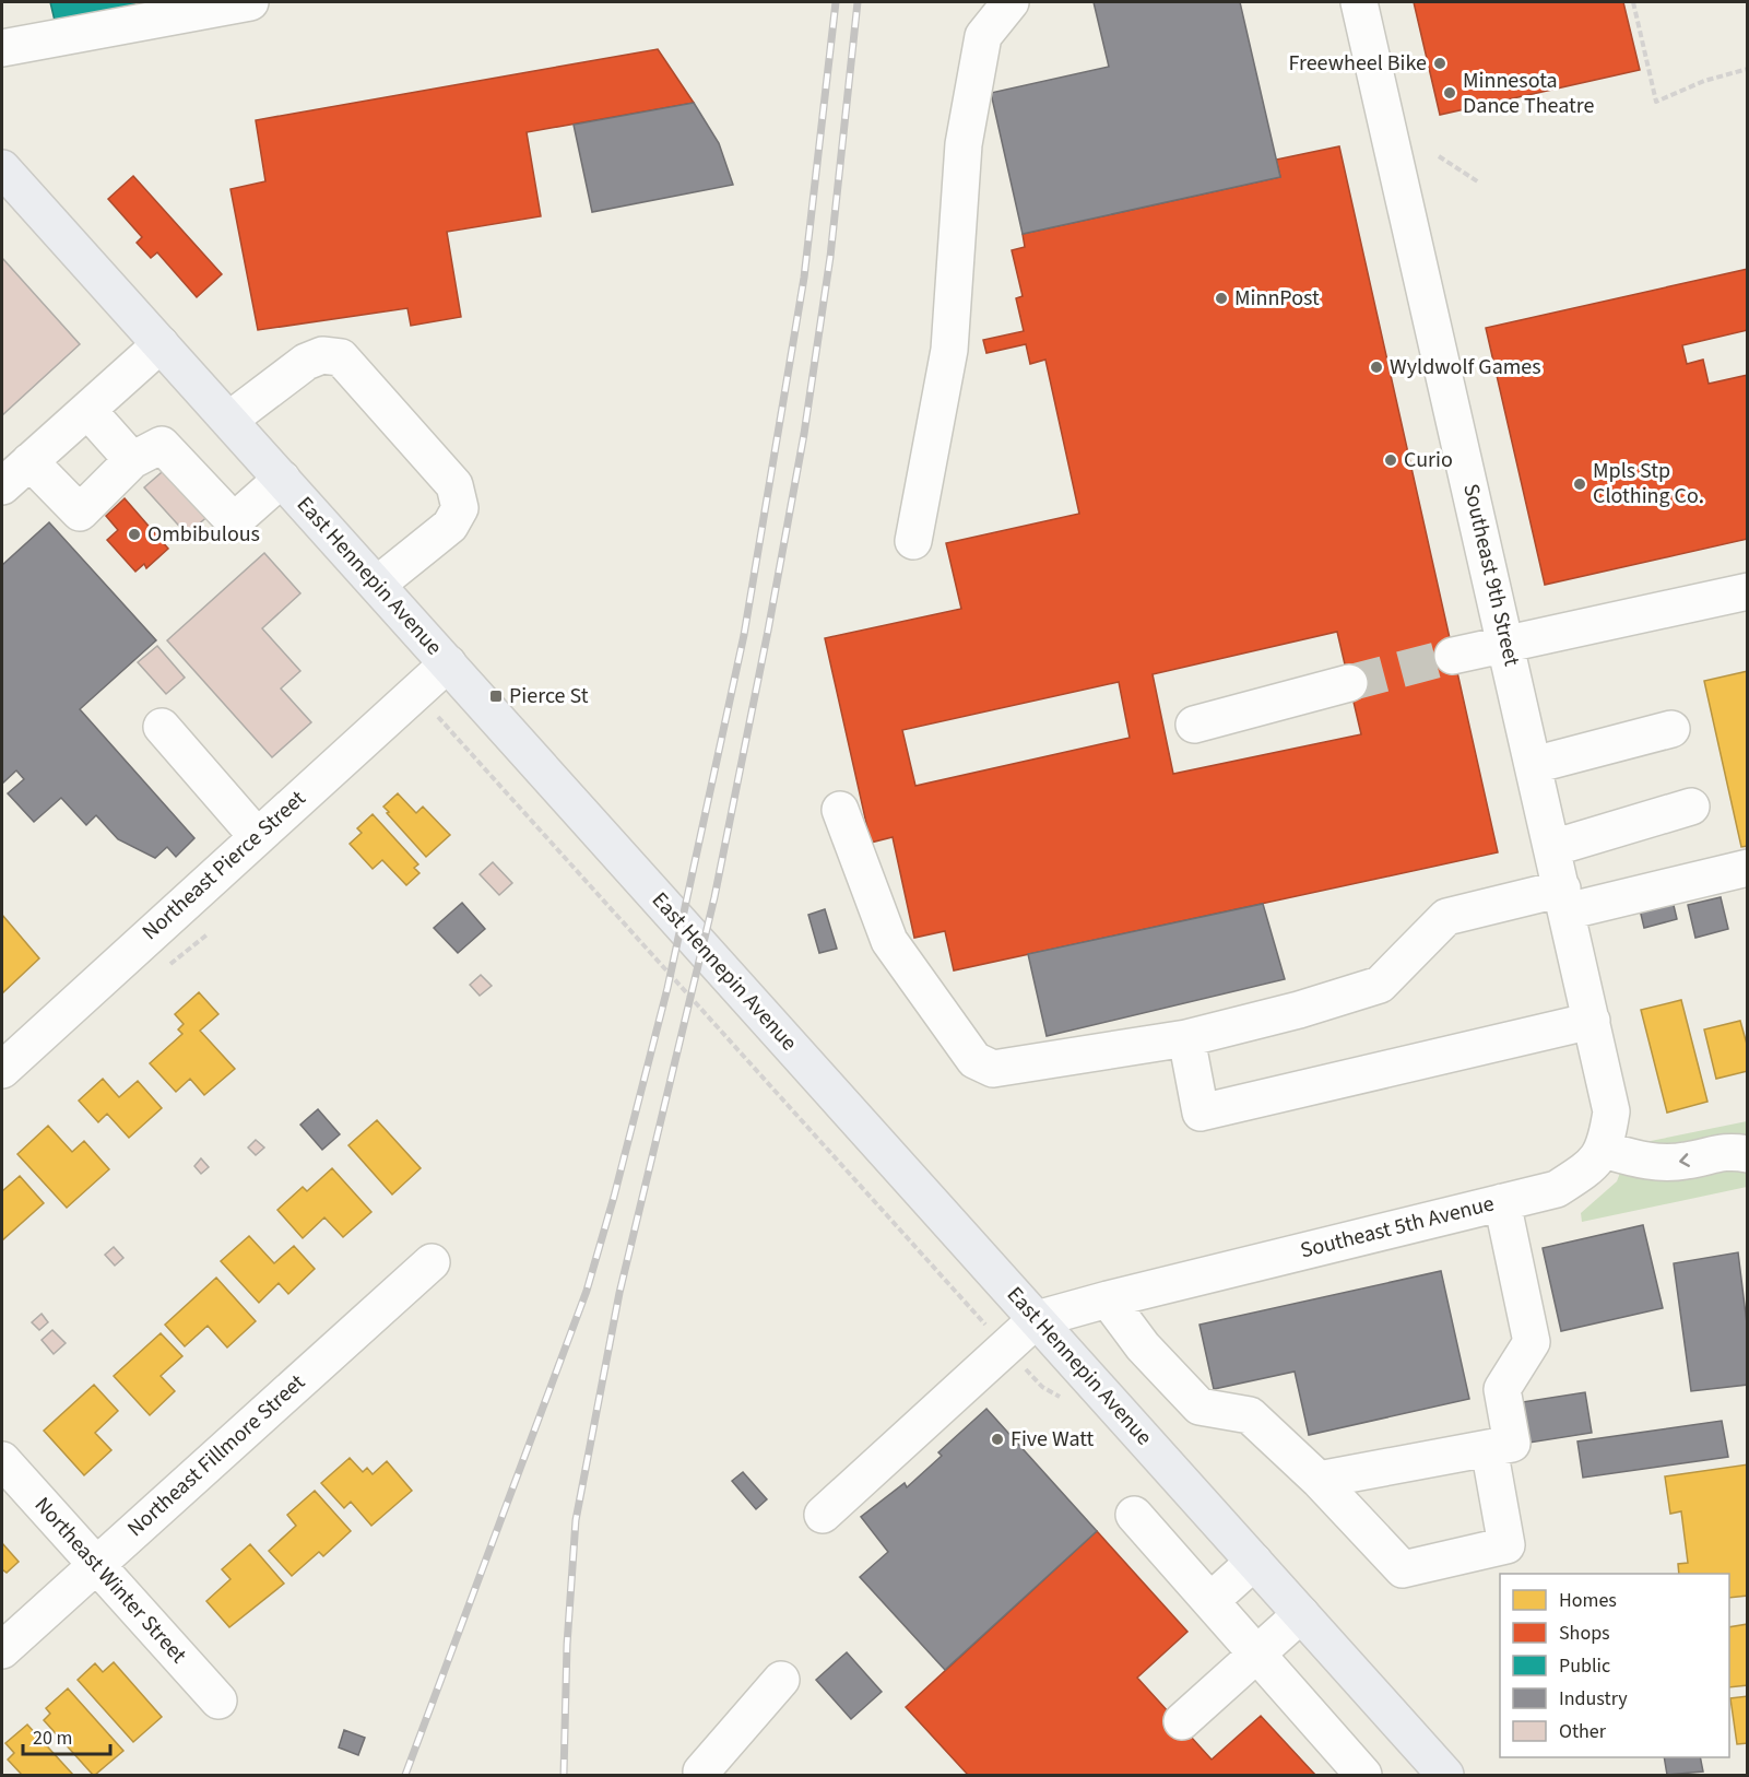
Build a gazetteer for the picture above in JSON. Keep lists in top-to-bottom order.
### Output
{
  "streets": {
    "main road": ["East Hennepin Avenue"],
    "street": [
      "Southeast 9th Street",
      "Northeast Pierce Street",
      "Southeast 5th Avenue",
      "Northeast Fillmore Street",
      "Northeast Winter Street"
    ]
  },
  "crossings": [
    ["Southeast 9th Street", "Southeast 5th Avenue"],
    ["East Hennepin Avenue", "Northeast Pierce Street"],
    ["East Hennepin Avenue", "Southeast 5th Avenue"],
    ["Northeast Fillmore Street", "Northeast Winter Street"]
  ],
  "places": {
    "other": [
      "Freewheel Bike",
      "Minnesota Dance Theatre",
      "MinnPost",
      "Wyldwolf Games",
      "Curio",
      "Mpls Stp Clothing Co.",
      "Ombibulous",
      "Five Watt"
    ],
    "transit": ["Pierce St"]
  },
  "legend": [
    "Homes",
    "Shops",
    "Public",
    "Industry",
    "Other"
  ],
  "scale_bar": "20 m"
}
